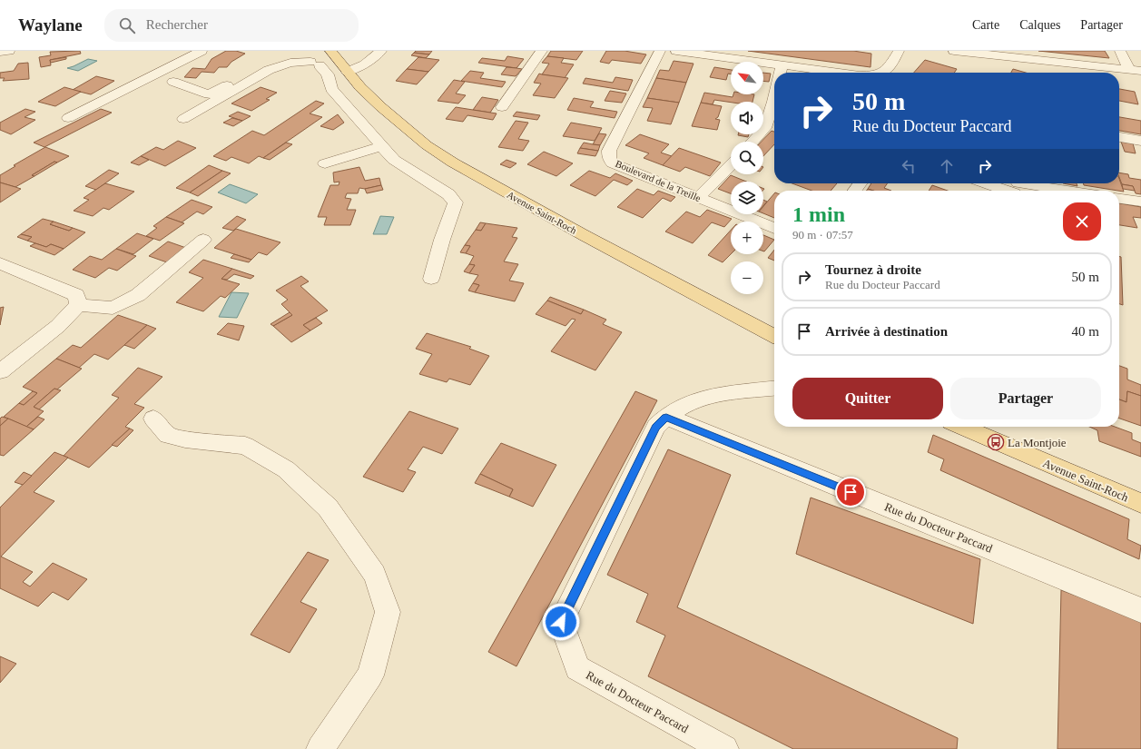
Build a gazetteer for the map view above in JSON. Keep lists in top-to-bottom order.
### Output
{
  "streets": {
    "main road": ["Avenue Saint-Roch"],
    "street": ["Boulevard de la Treille", "Rue du Docteur Paccard"]
  },
  "places": {
    "bus stop": ["La Montjoie"]
  },
  "north": "top left",
  "page": {
    "header": "Waylane",
    "search": "Rechercher",
    "nav": ["Carte", "Calques", "Partager"],
    "map_buttons": ["+", "−"],
    "turn": ["50 m", "Rue du Docteur Paccard"],
    "heading": ["1 min", "90 m · 07:57"],
    "list": [
      {
        "name": "Tournez à droite",
        "note": "Rue du Docteur Paccard",
        "value": "50 m"
      },
      {
        "name": "Arrivée à destination",
        "value": "40 m"
      }
    ],
    "buttons": ["Quitter", "Partager"]
  }
}
